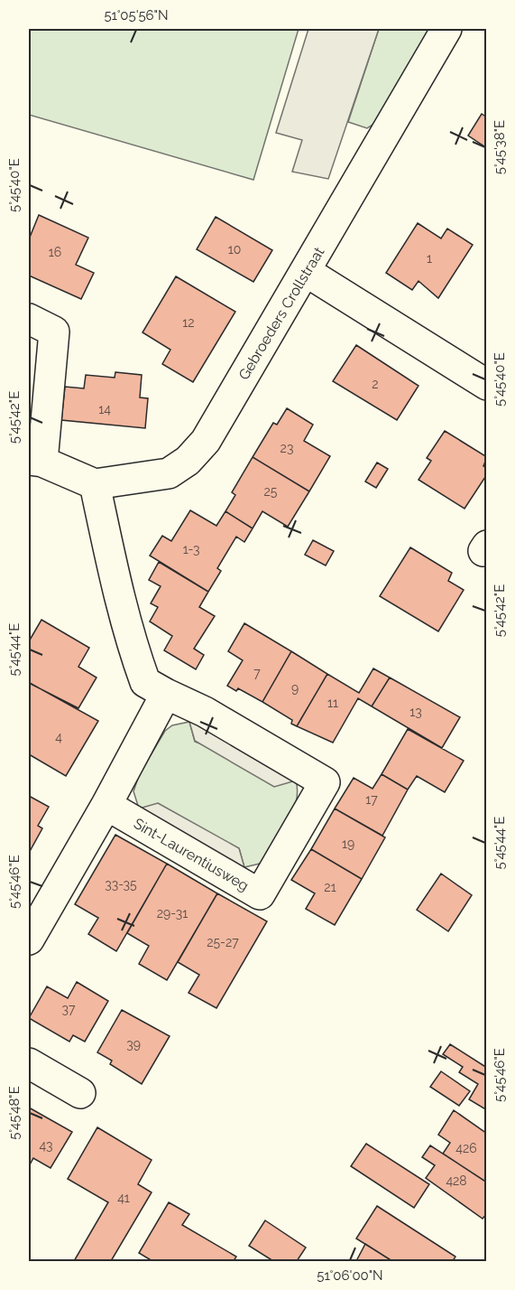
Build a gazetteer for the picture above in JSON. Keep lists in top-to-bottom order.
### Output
{
  "streets": {
    "street": ["Gebroeders Crollstraat", "Sint-Laurentiusweg"]
  },
  "crossings": [
    ["Gebroeders Crollstraat", "Sint-Laurentiusweg"]
  ],
  "house_numbers": [
    "10",
    "16",
    "1",
    "12",
    "2",
    "14",
    "23",
    "25",
    "1-3",
    "7",
    "9",
    "11",
    "13",
    "4",
    "17",
    "19",
    "33-35",
    "21",
    "29-31",
    "25-27",
    "37",
    "39",
    "43",
    "426",
    "428",
    "41"
  ],
  "coordinates": [
    "51°05'56\"N",
    "5°45'38\"E",
    "5°45'40\"E",
    "5°45'42\"E",
    "5°45'44\"E",
    "5°45'46\"E",
    "5°45'48\"E",
    "51°06'00\"N"
  ]
}
